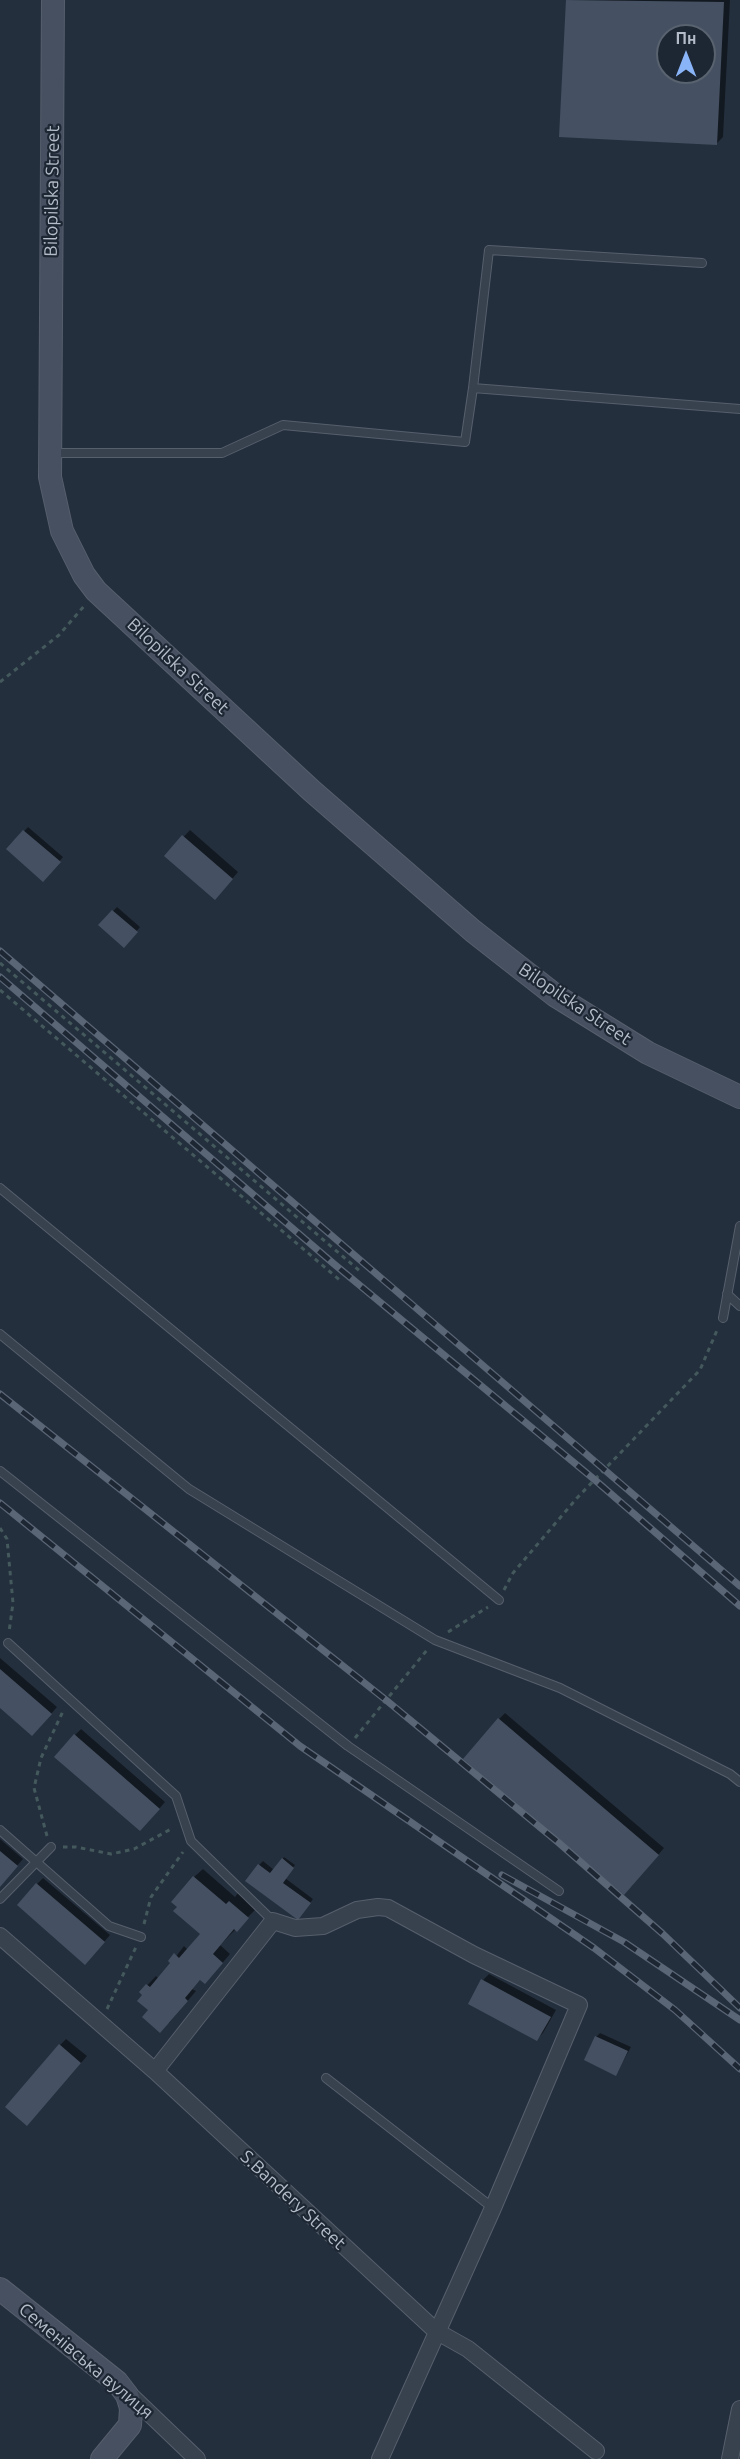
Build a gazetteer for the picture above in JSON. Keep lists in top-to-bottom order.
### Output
{
  "streets": {
    "main road": ["Bilopilska Street", "Семенівська вулиця"],
    "street": ["S.Bandery Street"]
  },
  "north": "top"
}
